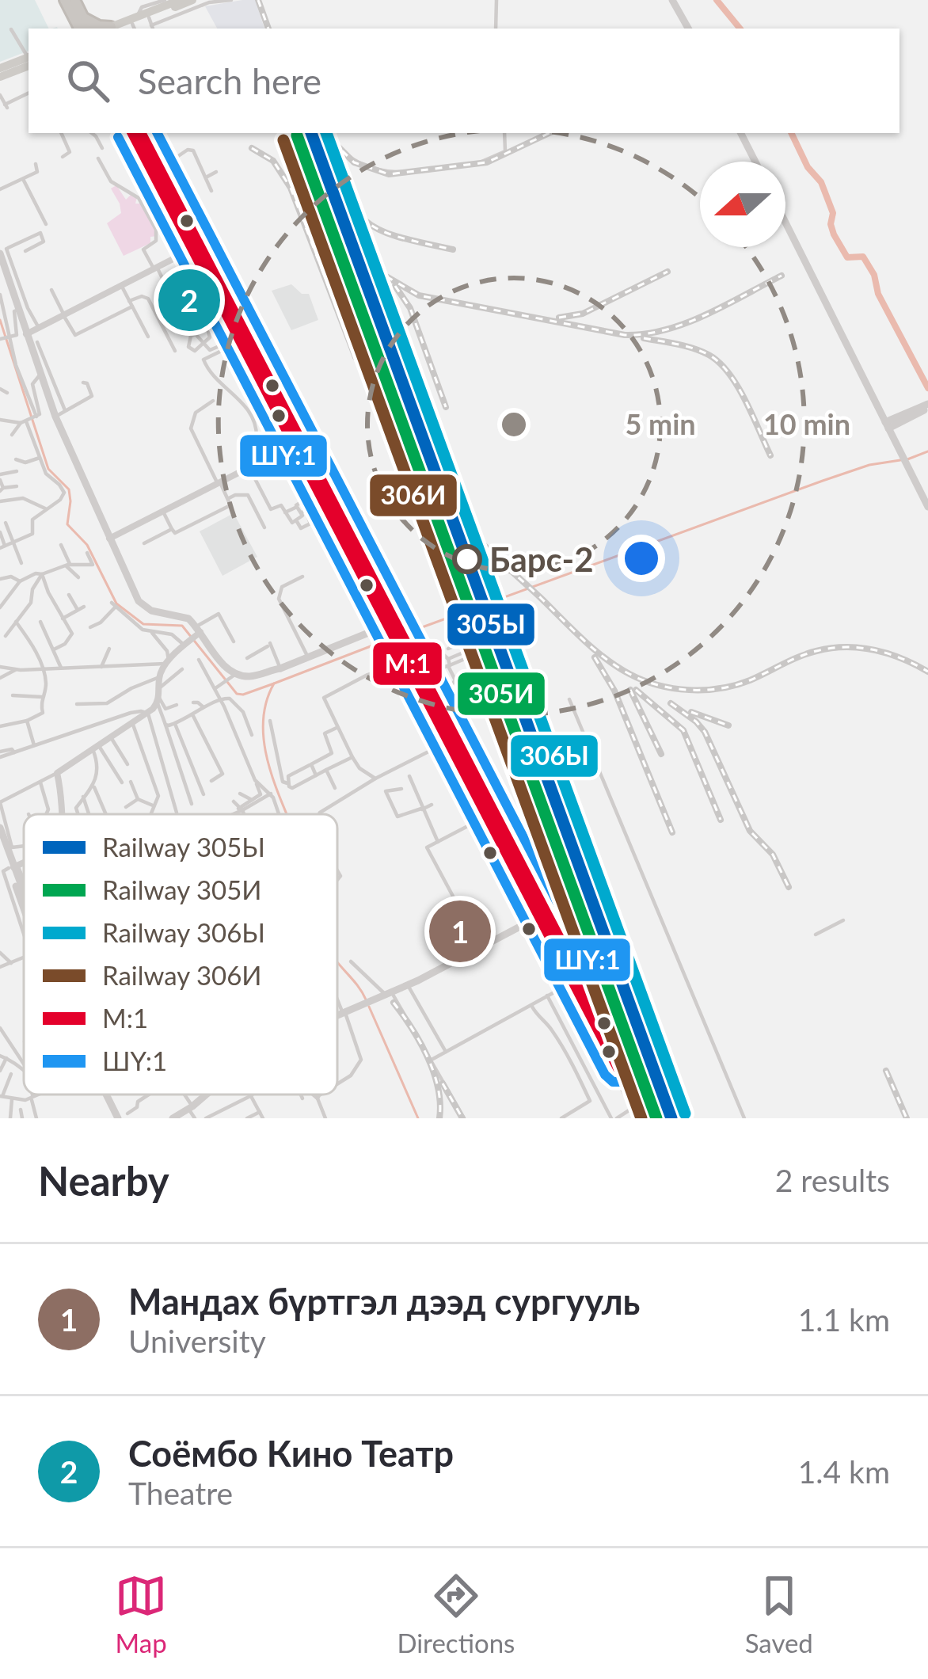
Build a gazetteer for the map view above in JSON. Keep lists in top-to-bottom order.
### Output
{
  "places": ["Барс-2"],
  "lines": [
    "rail line 305Ы",
    "rail line 306Ы",
    "transit line М:1",
    "transit line ШҮ:1",
    "rail line 305И",
    "rail line 306И"
  ],
  "legend": [
    "Railway 305Ы",
    "Railway 305И",
    "Railway 306Ы",
    "Railway 306И",
    "М:1",
    "ШҮ:1"
  ],
  "north": "left",
  "page": {
    "search": "Search here",
    "pins": ["2", "1"],
    "heading": ["Nearby", "2 results"],
    "list": [
      {
        "mark": "1",
        "name": "Мандах бүртгэл дээд сургууль",
        "note": "University",
        "value": "1.1 km"
      },
      {
        "mark": "2",
        "name": "Соёмбо Кино Театр",
        "note": "Theatre",
        "value": "1.4 km"
      }
    ],
    "nav": ["Map", "Directions", "Saved"]
  },
  "rings": ["5 min", "10 min"]
}
